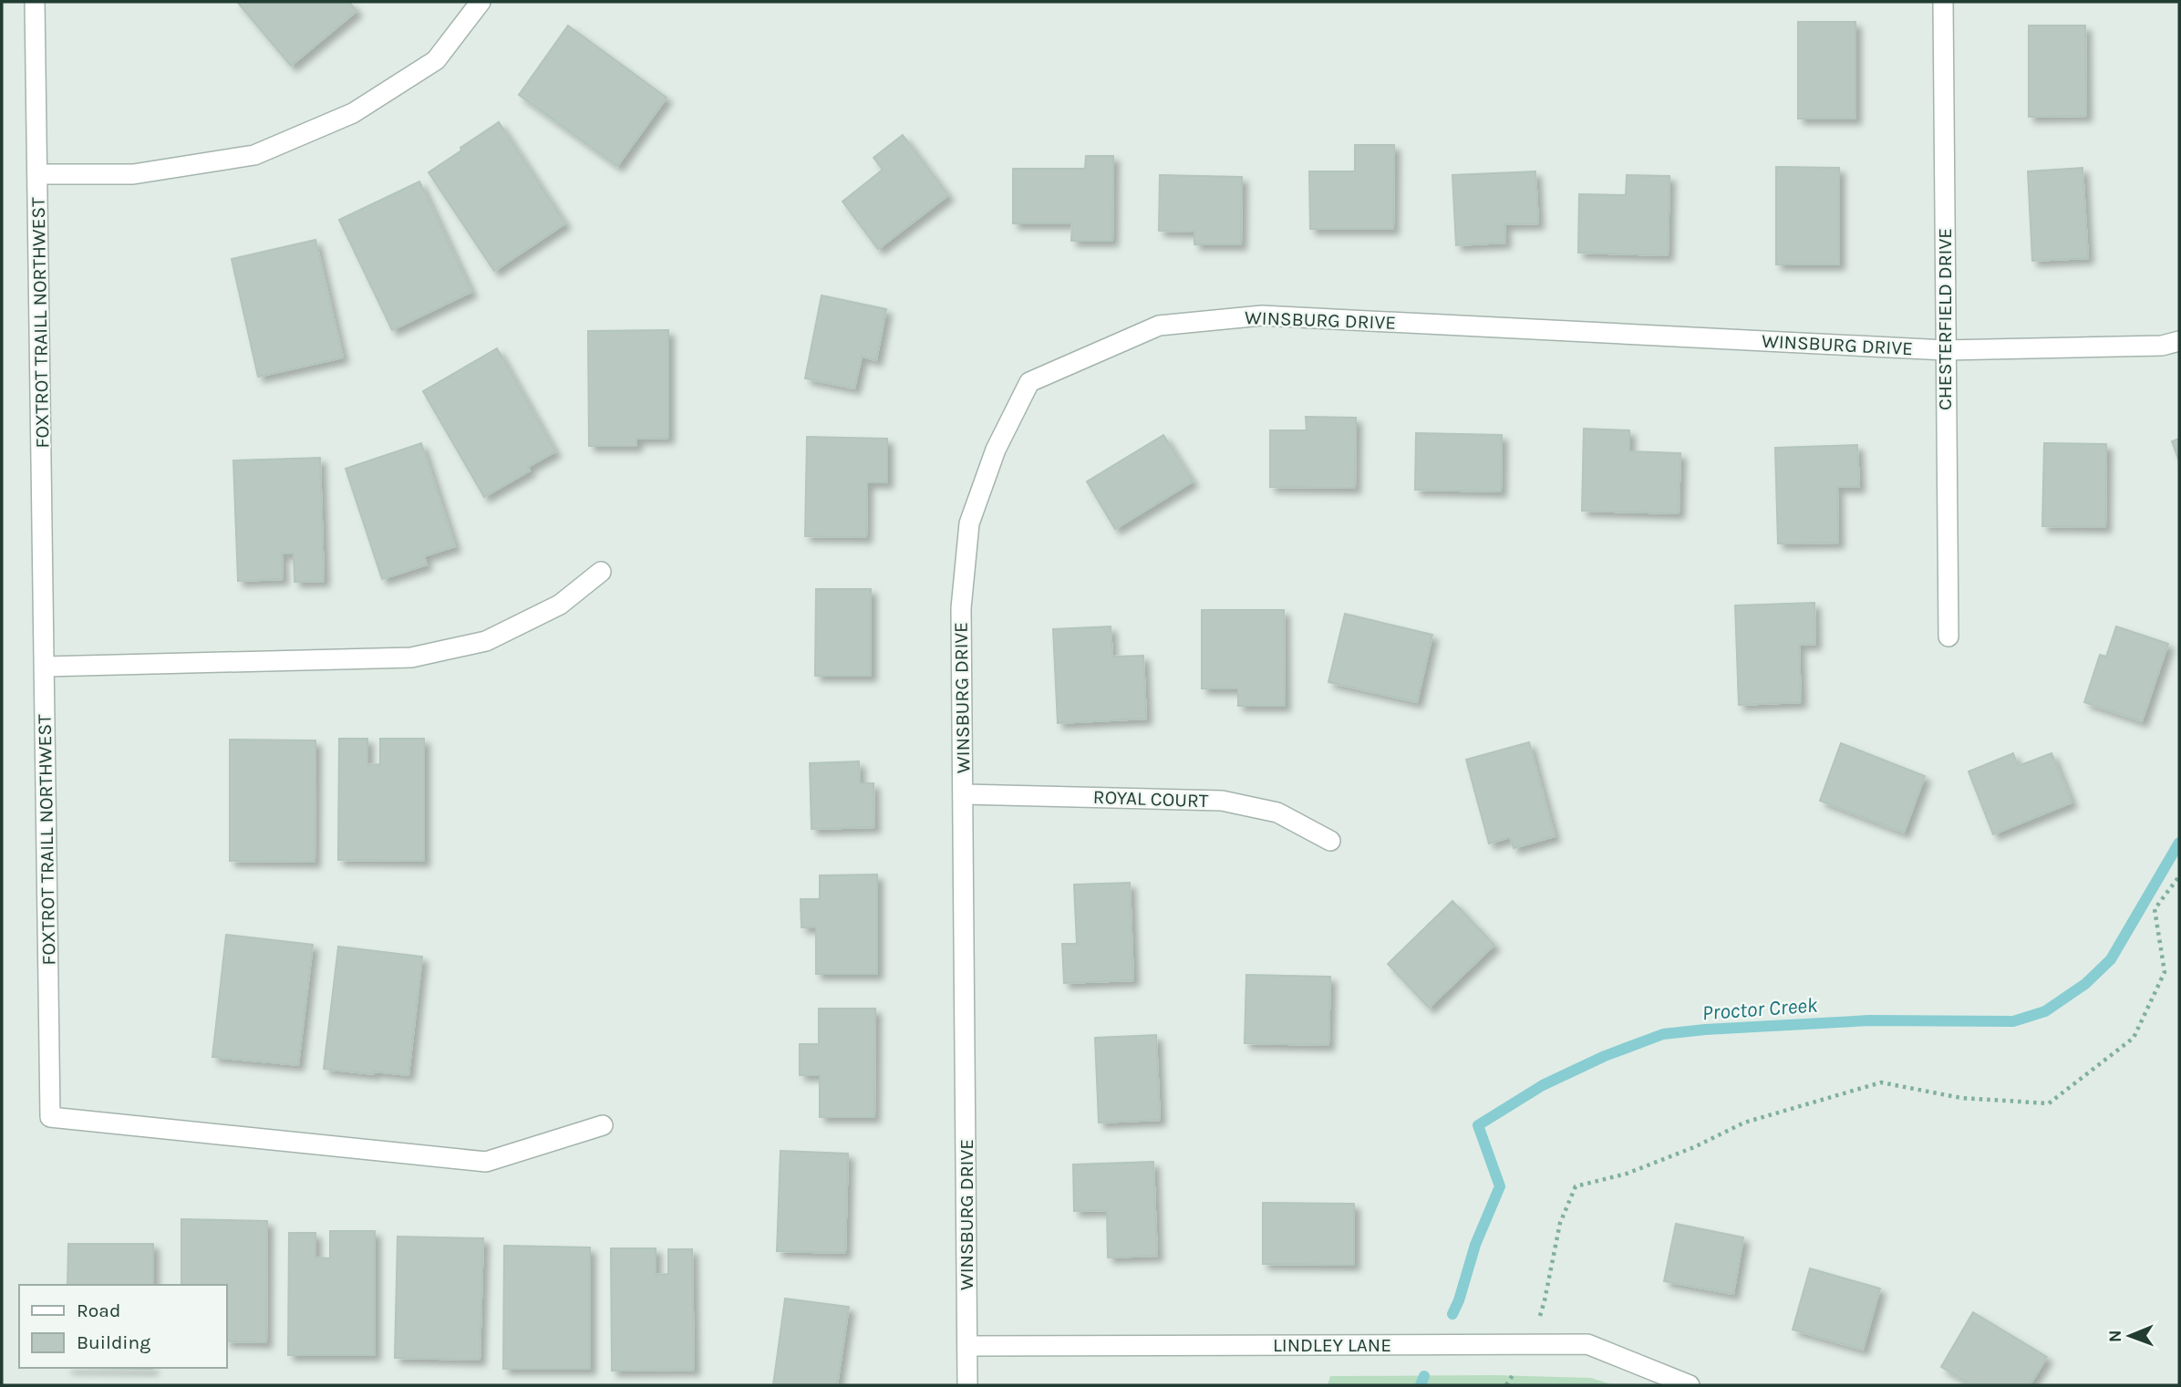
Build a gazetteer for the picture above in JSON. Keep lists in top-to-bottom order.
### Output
{
  "streets": {
    "street": [
      "CHESTERFIELD DRIVE",
      "WINSBURG DRIVE",
      "FOXTROT TRAILL NORTHWEST",
      "ROYAL COURT",
      "LINDLEY LANE"
    ]
  },
  "crossings": [
    ["CHESTERFIELD DRIVE", "WINSBURG DRIVE"],
    ["WINSBURG DRIVE", "ROYAL COURT"],
    ["WINSBURG DRIVE", "LINDLEY LANE"]
  ],
  "water": ["Proctor Creek"],
  "legend": ["Road", "Building"],
  "north": "left"
}
